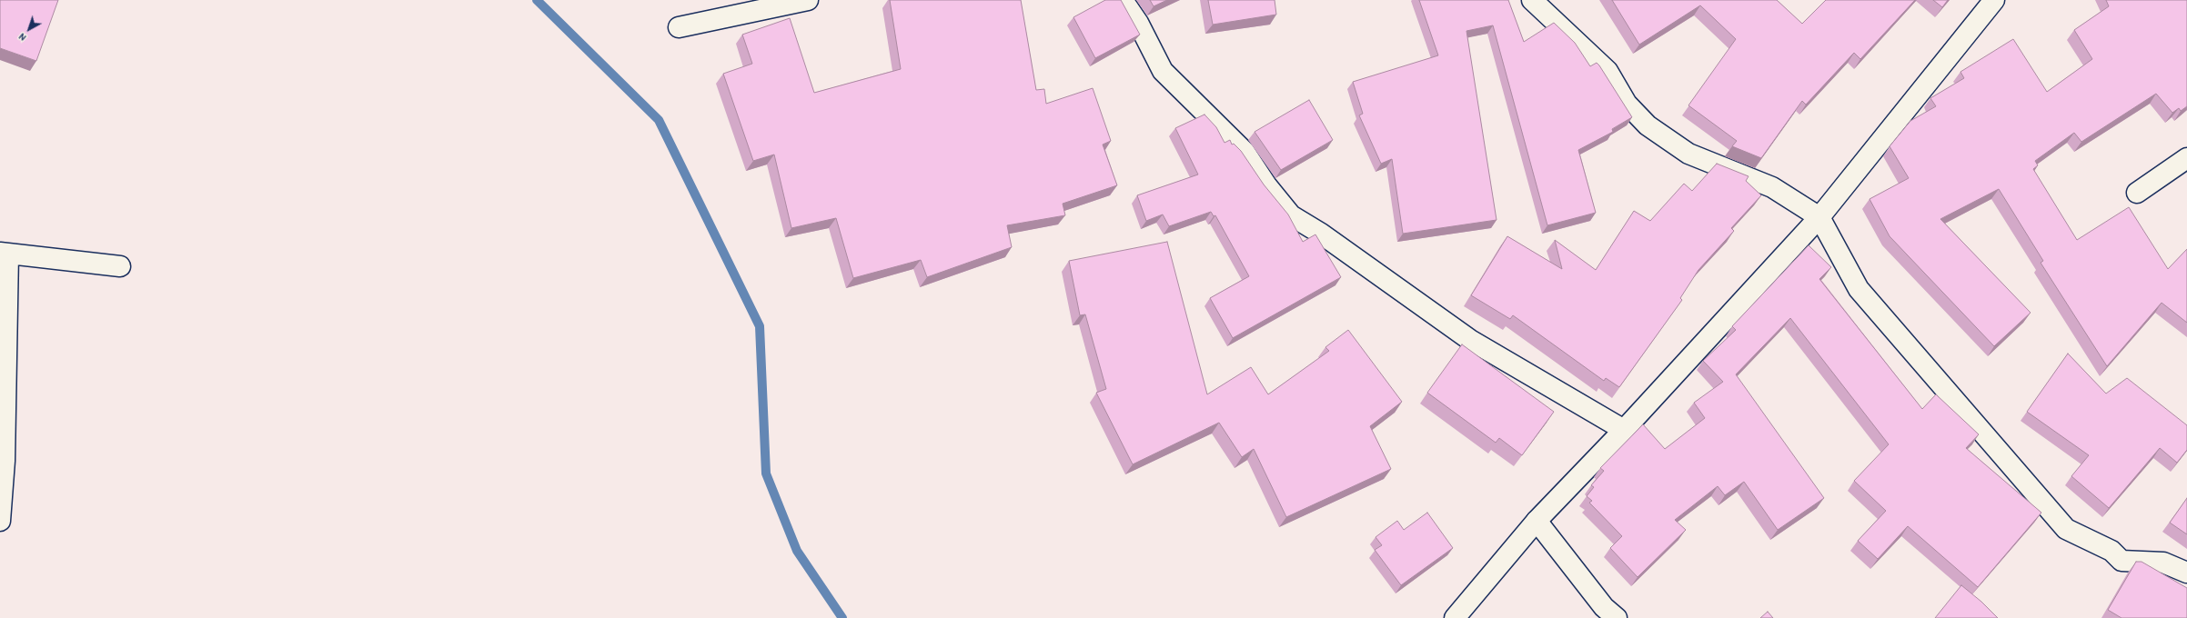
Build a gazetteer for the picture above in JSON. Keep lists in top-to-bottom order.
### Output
{
  "north": "bottom left"
}
